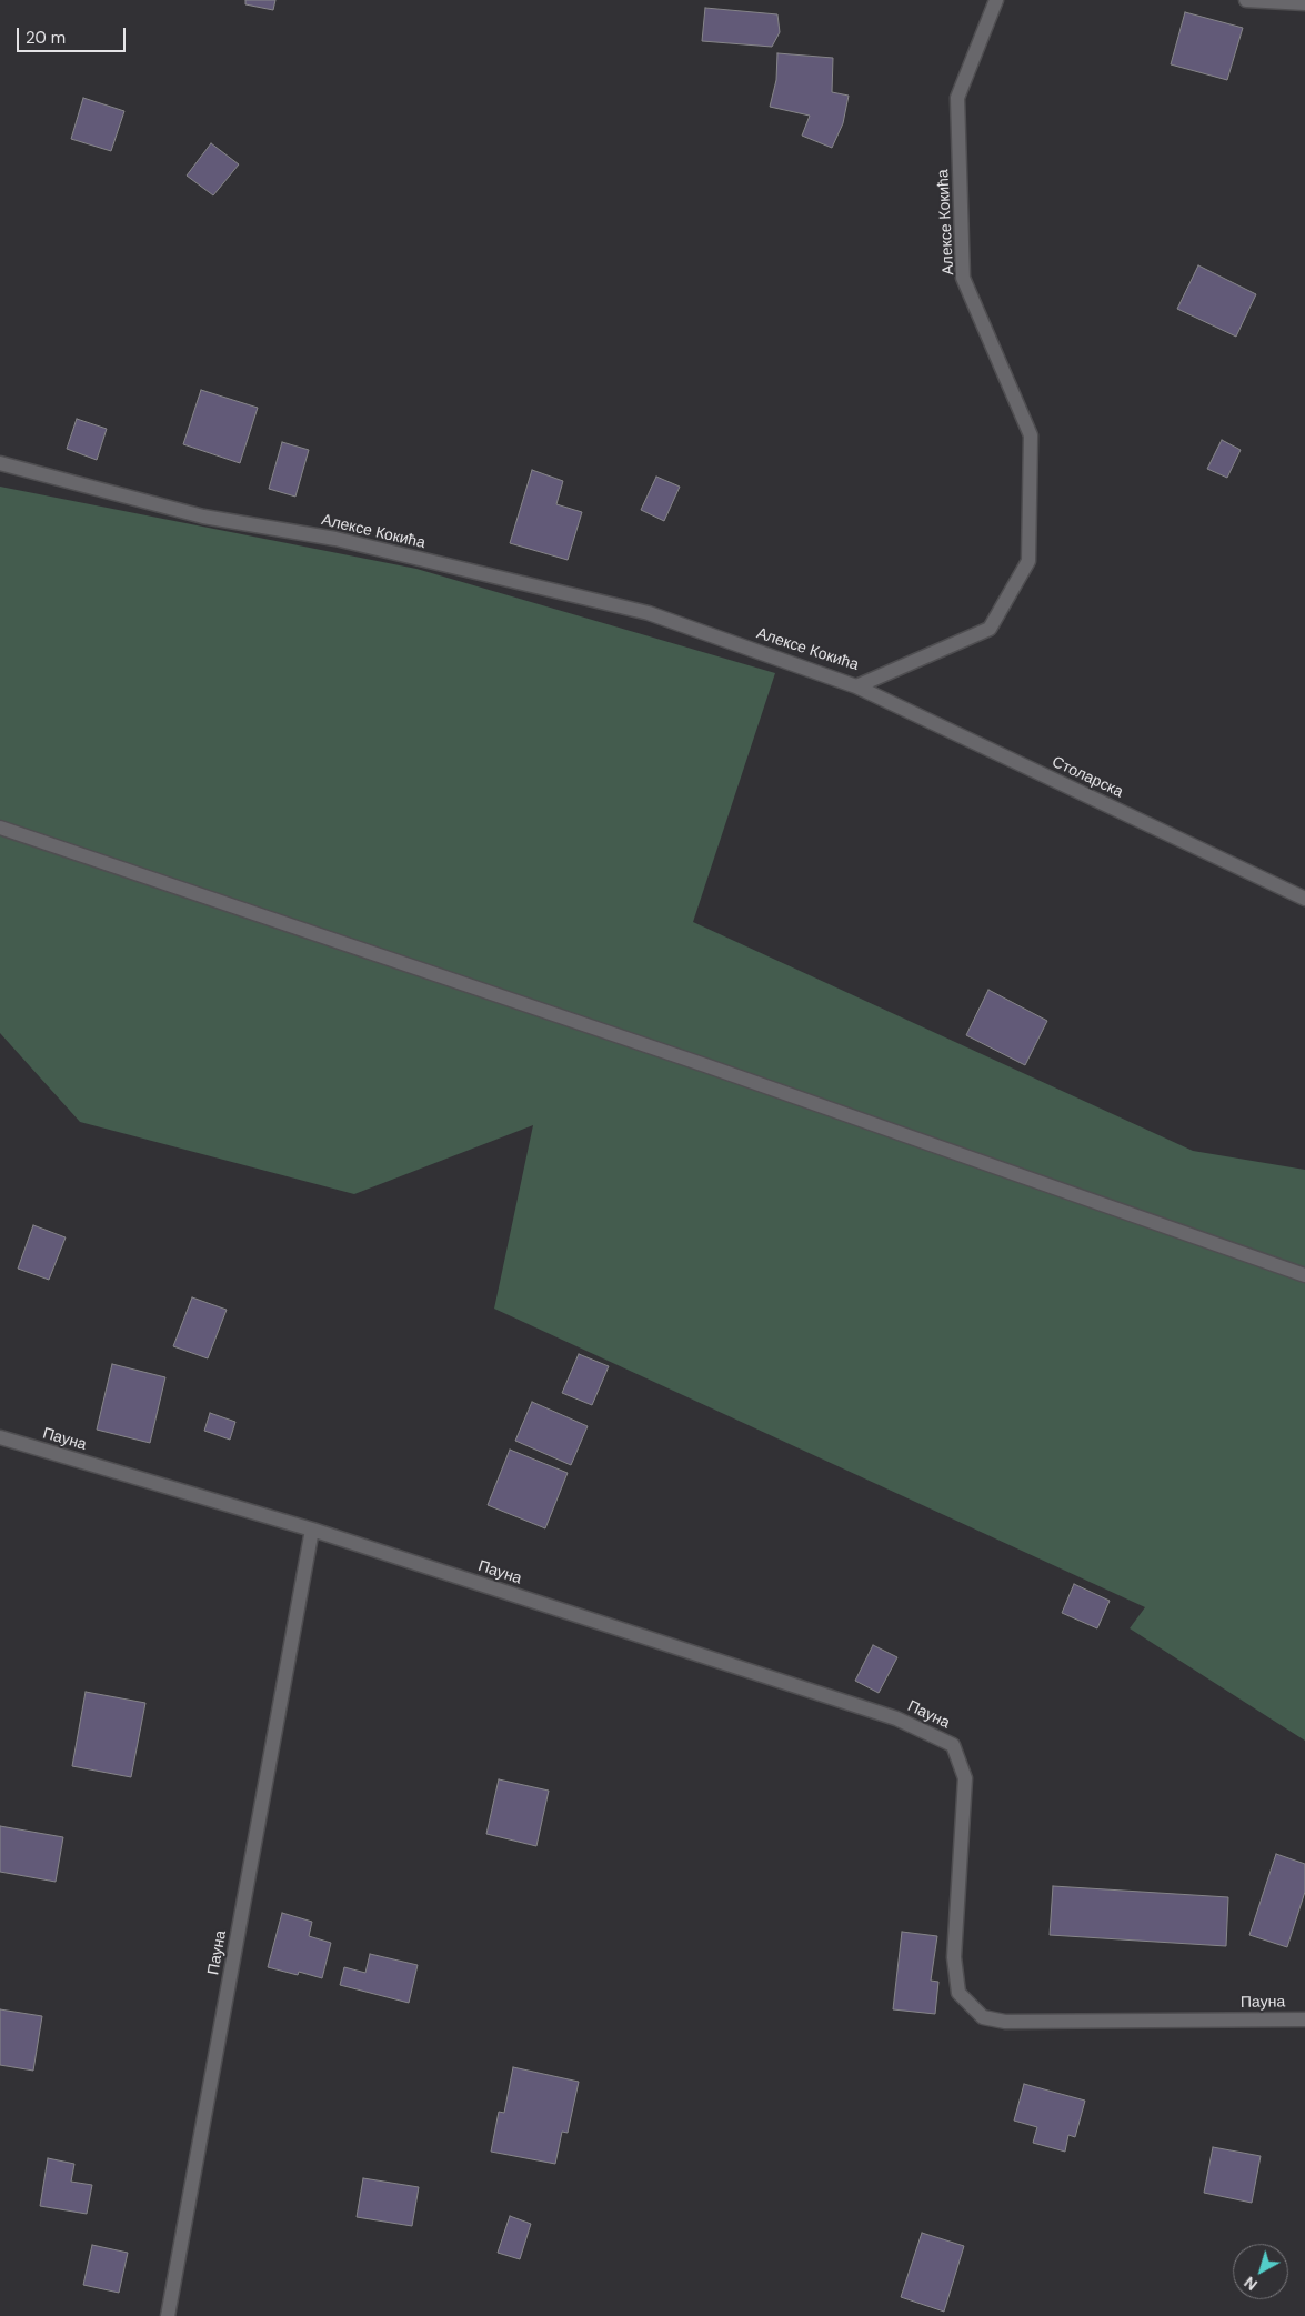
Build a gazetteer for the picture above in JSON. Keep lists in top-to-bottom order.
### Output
{
  "streets": {
    "street": ["Алексе Кокића", "Столарска", "Пауна"]
  },
  "crossings": [
    ["Алексе Кокића", "Столарска"]
  ],
  "scale_bar": "20 m",
  "north": "bottom left"
}
